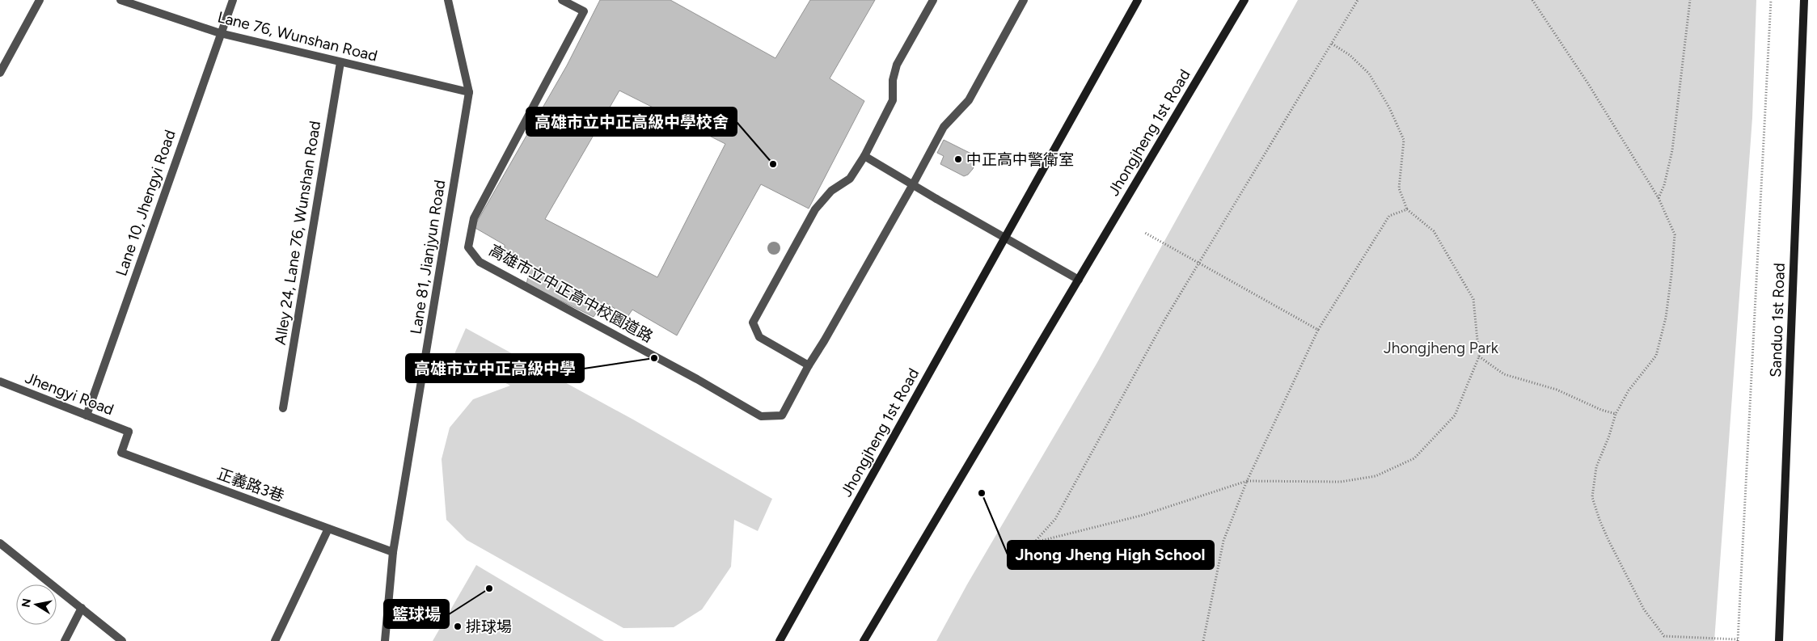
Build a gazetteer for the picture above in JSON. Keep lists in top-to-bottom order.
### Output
{
  "streets": {
    "street": [
      "Lane 76, Wunshan Road",
      "Jhongjheng 1st Road",
      "Lane 10, Jhengyi Road",
      "Alley 24, Lane 76, Wunshan Road",
      "Lane 81, Jianjyun Road",
      "高雄市立中正高中校園道路",
      "Sanduo 1st Road",
      "Jhengyi Road",
      "正義路3巷"
    ]
  },
  "crossings": [
    ["Lane 76, Wunshan Road", "Lane 10, Jhengyi Road"],
    ["Lane 76, Wunshan Road", "Alley 24, Lane 76, Wunshan Road"],
    ["Lane 76, Wunshan Road", "Lane 81, Jianjyun Road"],
    ["Lane 10, Jhengyi Road", "Jhengyi Road"],
    ["Lane 81, Jianjyun Road", "正義路3巷"],
    ["Jhengyi Road", "正義路3巷"]
  ],
  "parks": ["Jhongjheng Park"],
  "places": [
    "中正高中警衛室",
    "高雄市立中正高級中學校舍",
    "高雄市立中正高級中學",
    "Jhong Jheng High School",
    "籃球場",
    "排球場"
  ],
  "north": "left"
}
